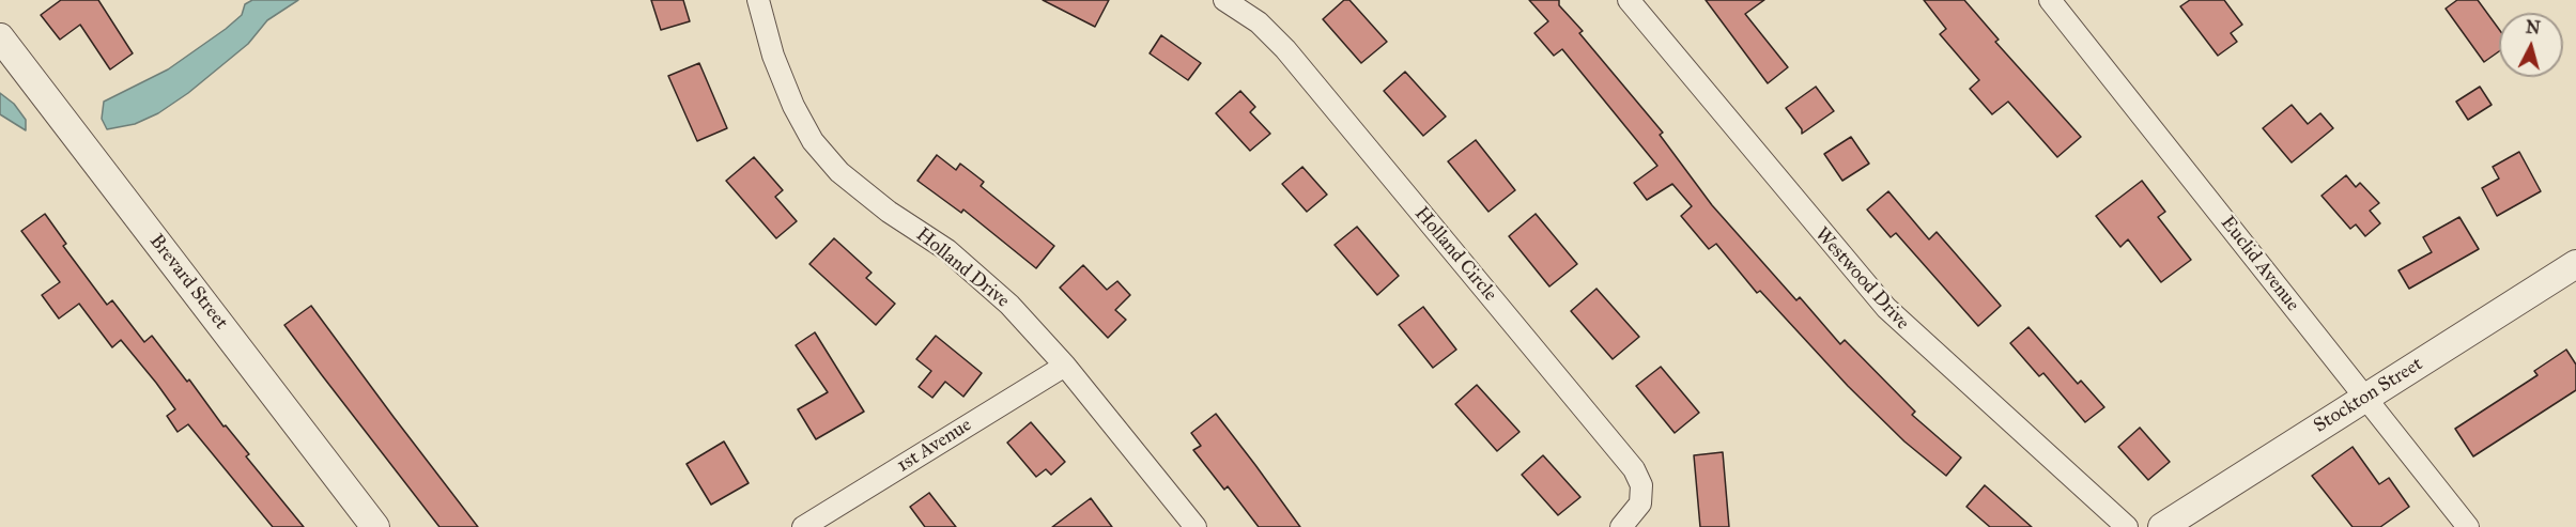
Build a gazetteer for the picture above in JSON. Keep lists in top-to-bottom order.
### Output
{
  "streets": {
    "street": [
      "Holland Circle",
      "Euclid Avenue",
      "Holland Drive",
      "Westwood Drive",
      "Brevard Street",
      "Stockton Street",
      "1st Avenue"
    ]
  },
  "crossings": [
    ["Euclid Avenue", "Stockton Street"],
    ["Holland Drive", "1st Avenue"]
  ],
  "north": "top"
}
